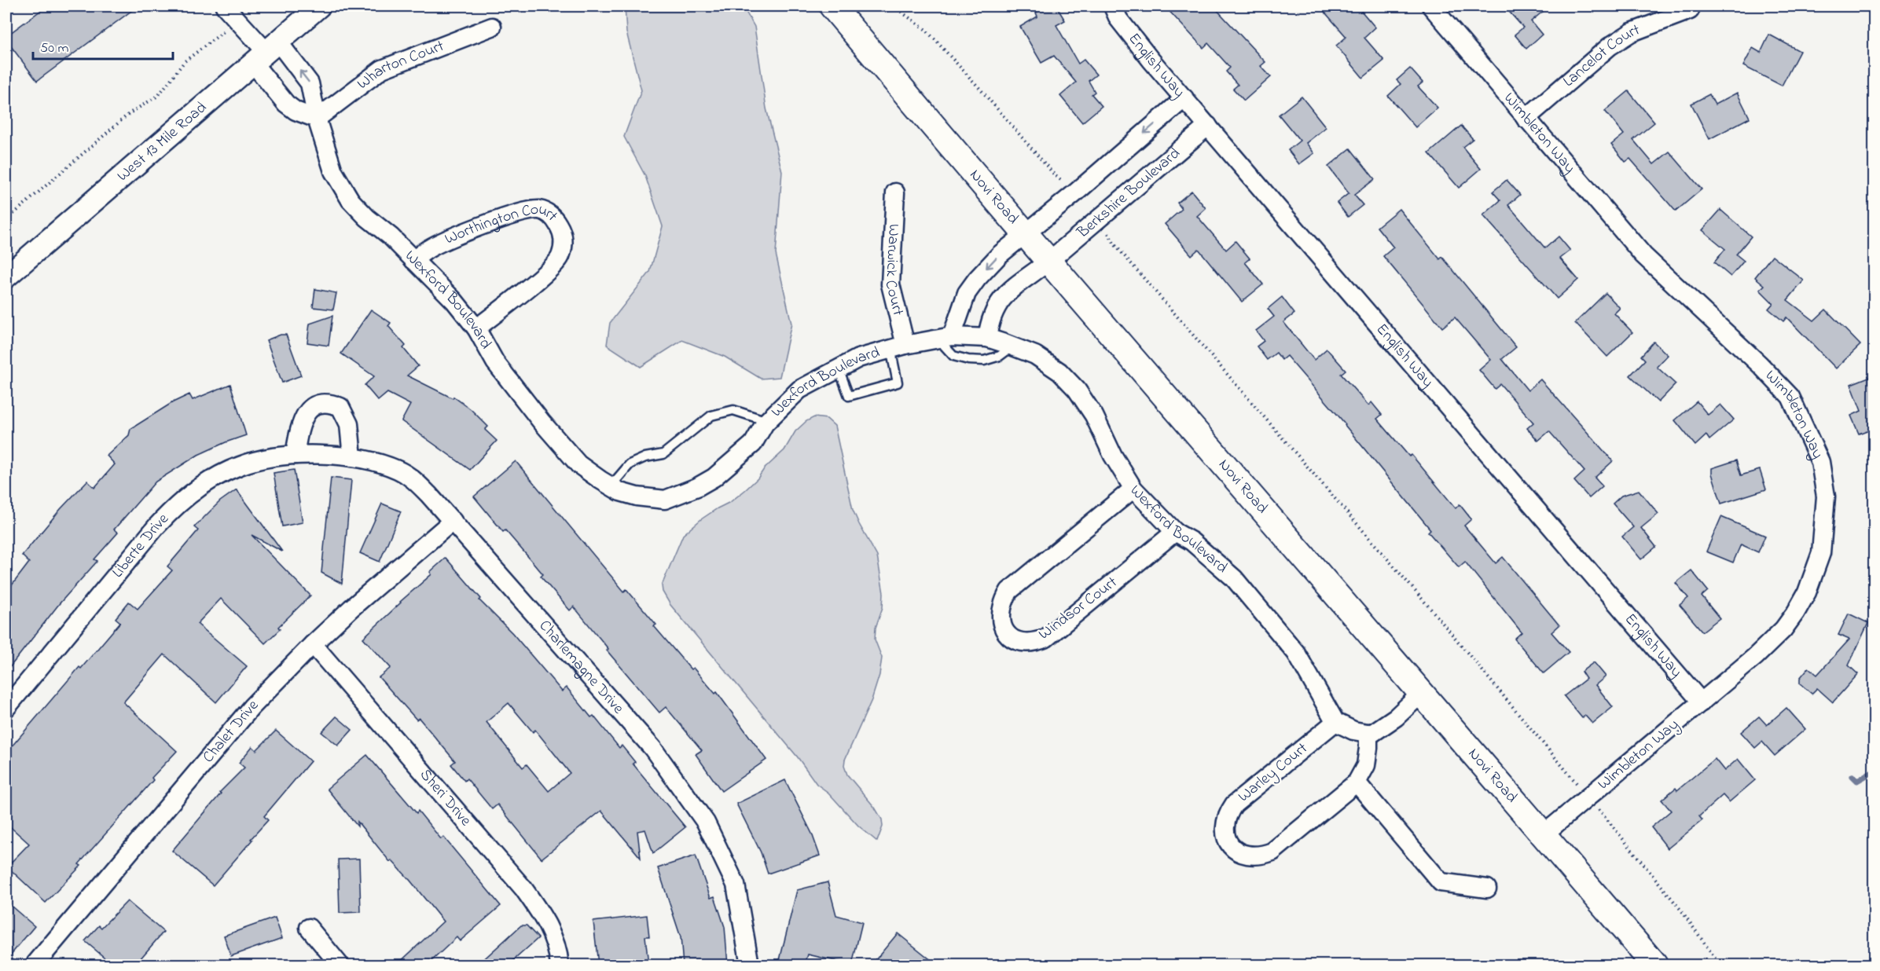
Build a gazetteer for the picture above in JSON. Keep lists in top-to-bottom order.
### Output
{
  "streets": {
    "main road": ["Novi Road"],
    "street": [
      "Lancelot Court",
      "English Way",
      "Wharton Court",
      "Wimbleton Way",
      "West 13 Mile Road",
      "Berkshire Boulevard",
      "Worthington Court",
      "Warwick Court",
      "Wexford Boulevard",
      "Liberte Drive",
      "Windsor Court",
      "Charlemagne Drive",
      "Chalet Drive",
      "Warley Court",
      "Sheri Drive"
    ]
  },
  "crossings": [
    ["Lancelot Court", "Wimbleton Way"],
    ["English Way", "Wimbleton Way"],
    ["English Way", "Berkshire Boulevard"],
    ["Wharton Court", "Wexford Boulevard"],
    ["Wimbleton Way", "Novi Road"],
    ["West 13 Mile Road", "Wexford Boulevard"],
    ["Berkshire Boulevard", "Novi Road"],
    ["Berkshire Boulevard", "Wexford Boulevard"],
    ["Worthington Court", "Wexford Boulevard"],
    ["Warwick Court", "Wexford Boulevard"],
    ["Wexford Boulevard", "Windsor Court"],
    ["Wexford Boulevard", "Warley Court"],
    ["Liberte Drive", "Charlemagne Drive"],
    ["Charlemagne Drive", "Chalet Drive"],
    ["Chalet Drive", "Sheri Drive"]
  ],
  "scale_bar": "50 m"
}
